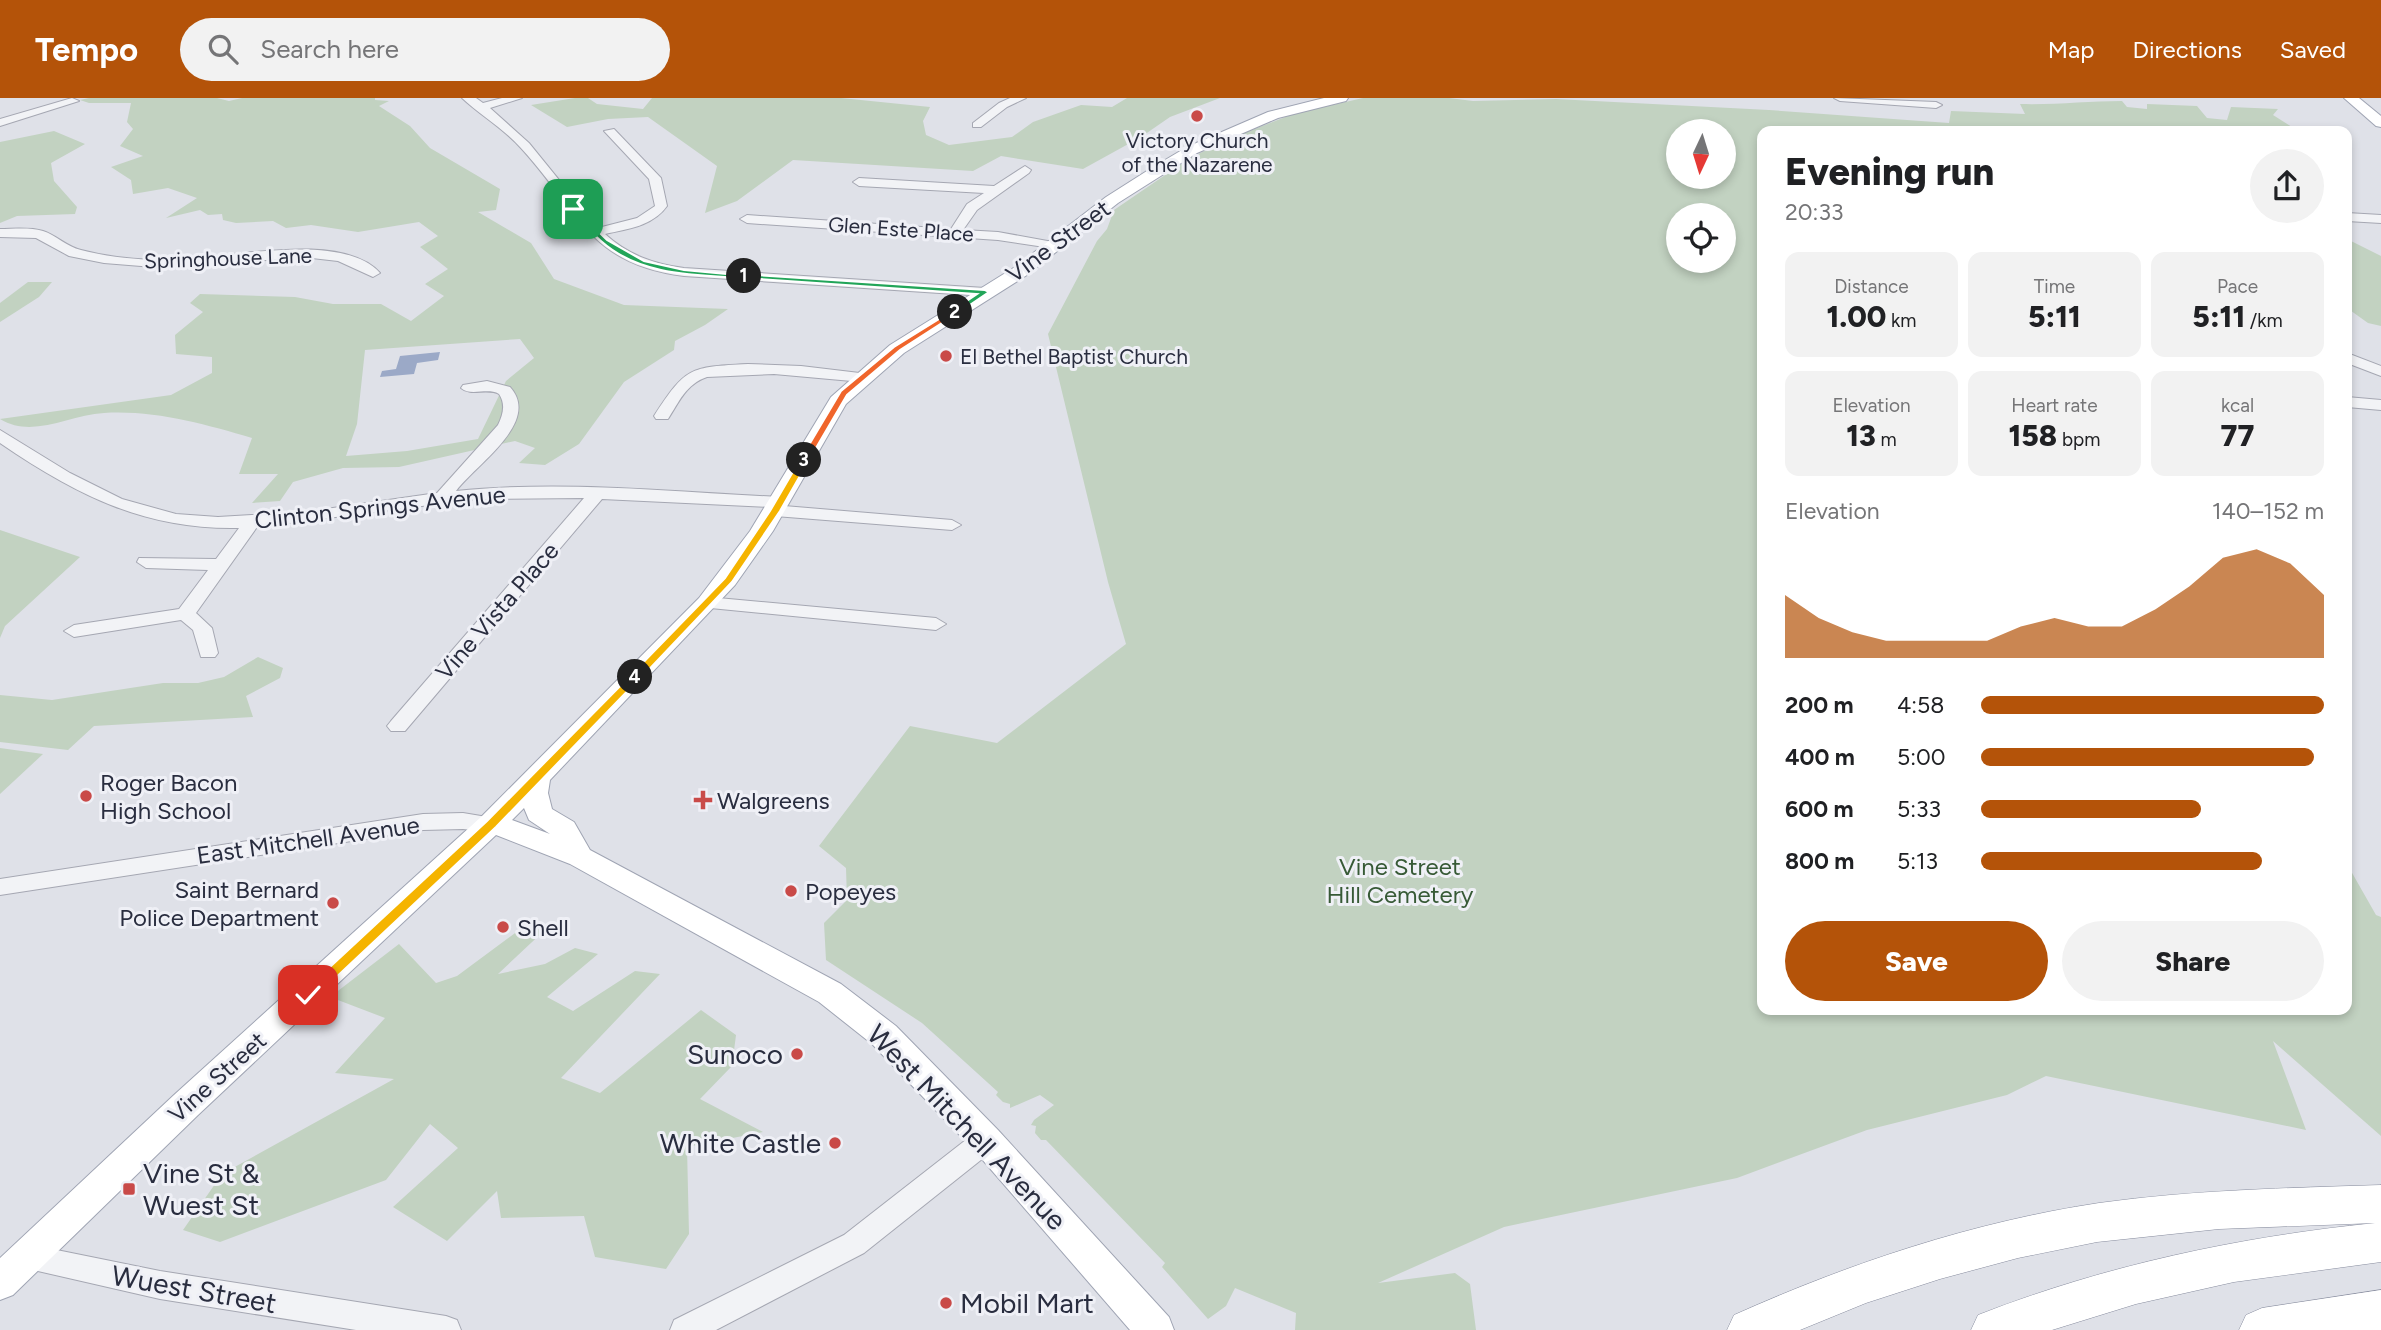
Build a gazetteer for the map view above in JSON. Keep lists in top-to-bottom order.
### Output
{
  "streets": {
    "main road": ["Vine Street", "West Mitchell Avenue"],
    "street": [
      "Glen Este Place",
      "Springhouse Lane",
      "Clinton Springs Avenue",
      "Vine Vista Place",
      "East Mitchell Avenue",
      "Wuest Street"
    ]
  },
  "crossings": [
    ["Glen Este Place", "Vine Street"],
    ["Vine Street", "Clinton Springs Avenue"],
    ["Vine Street", "East Mitchell Avenue"],
    ["Vine Street", "West Mitchell Avenue"],
    ["Vine Street", "Wuest Street"],
    ["Clinton Springs Avenue", "Vine Vista Place"],
    ["East Mitchell Avenue", "West Mitchell Avenue"]
  ],
  "parks": ["Vine Street Hill Cemetery"],
  "places": {
    "other": [
      "Victory Church of the Nazarene",
      "El Bethel Baptist Church",
      "Roger Bacon High School",
      "Popeyes",
      "Saint Bernard Police Department",
      "Shell",
      "Sunoco",
      "White Castle",
      "Mobil Mart"
    ],
    "health": ["Walgreens"],
    "transit": ["Vine St & Wuest St"]
  },
  "north": "bottom",
  "page": {
    "header": "Tempo",
    "search": "Search here",
    "nav": ["Map", "Directions", "Saved"],
    "heading": ["Evening run", "20:33"],
    "stats": [
      ["Distance", "1.00 km"],
      ["Time", "5:11"],
      ["Pace", "5:11 /km"],
      ["Elevation", "13 m"],
      ["Heart rate", "158 bpm"],
      ["kcal", "77"]
    ],
    "pins": [
      "1",
      "2",
      "3",
      "4"
    ],
    "chart": ["Elevation", "140–152 m"],
    "list": [
      {
        "name": "200 m",
        "note": "4:58"
      },
      {
        "name": "400 m",
        "note": "5:00"
      },
      {
        "name": "600 m",
        "note": "5:33"
      },
      {
        "name": "800 m",
        "note": "5:13"
      }
    ],
    "buttons": ["Save", "Share"]
  }
}
